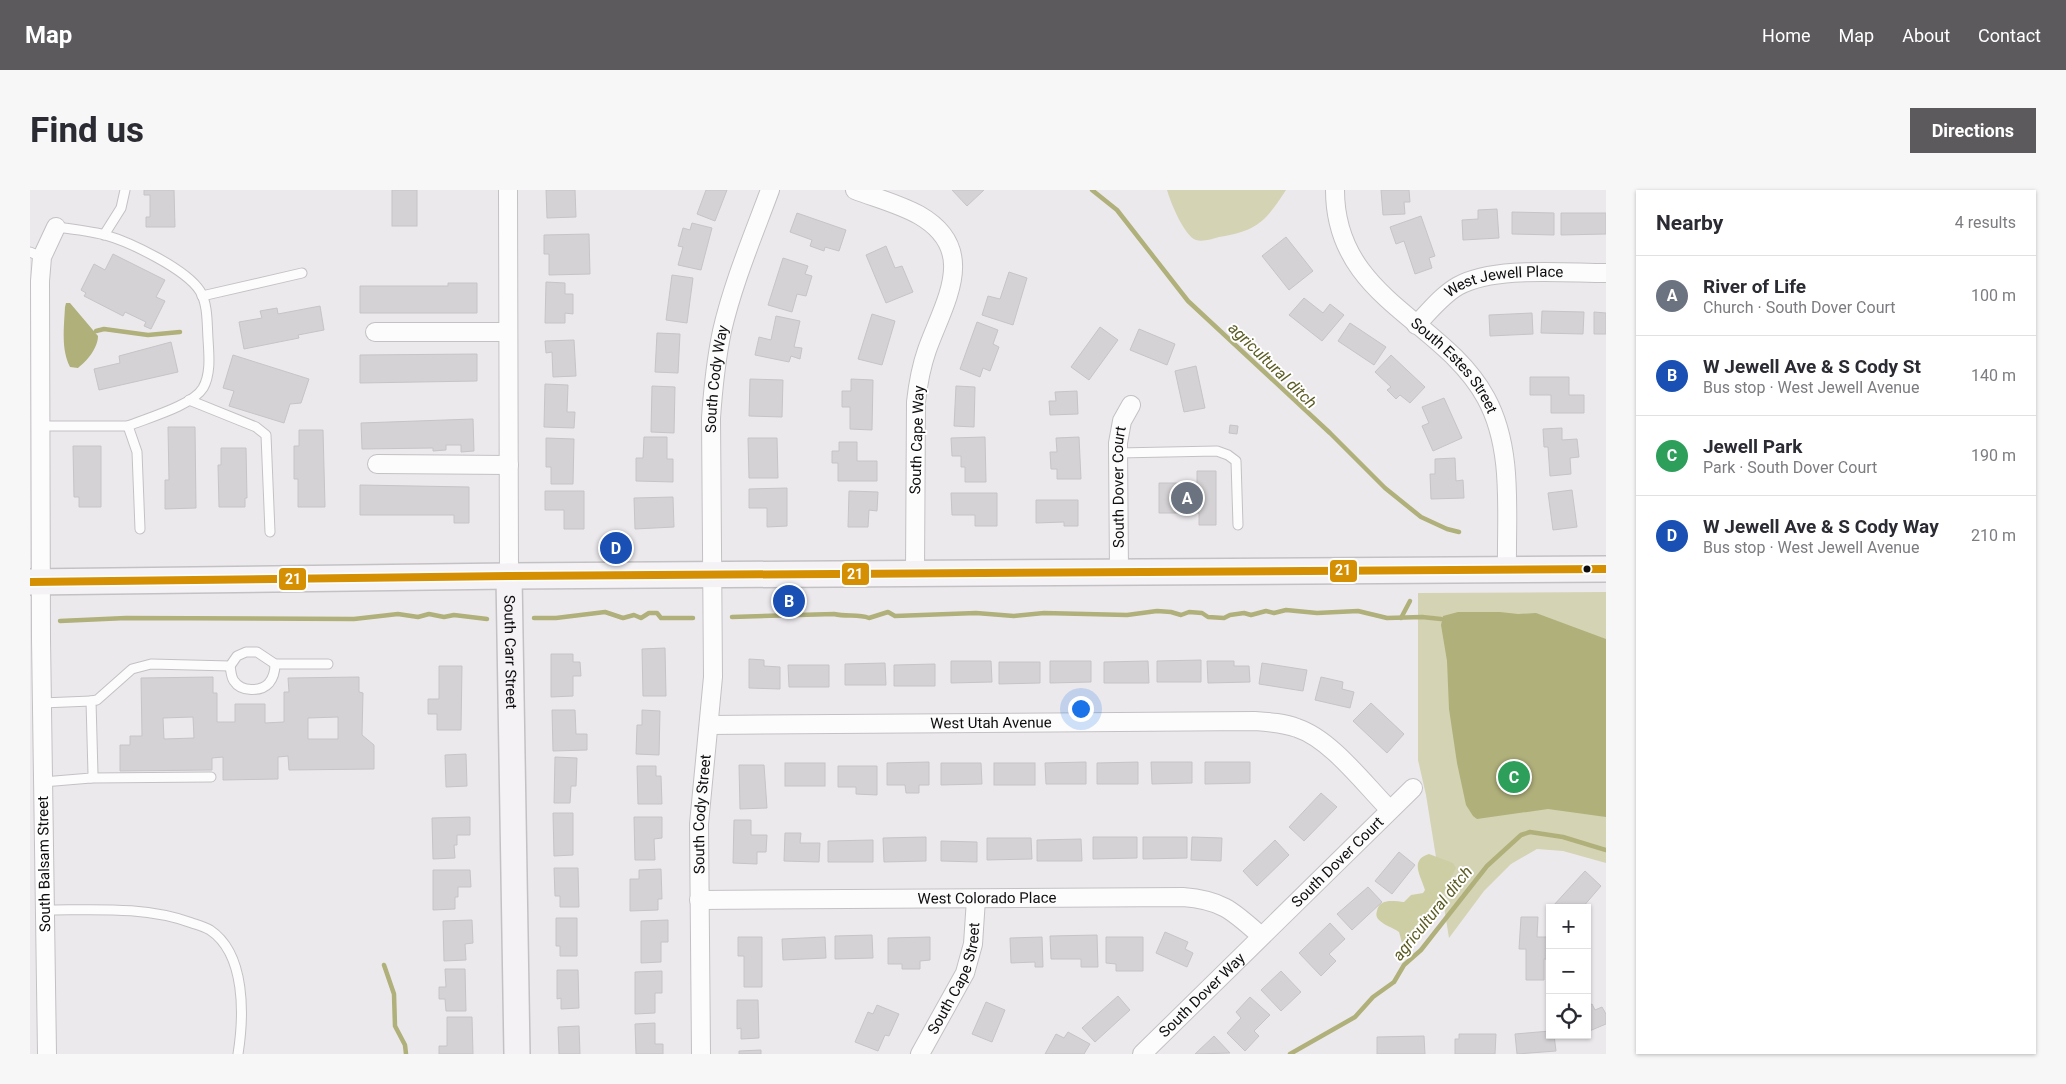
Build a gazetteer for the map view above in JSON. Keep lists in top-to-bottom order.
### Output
{
  "streets": {
    "main road": ["South Carr Street"],
    "street": [
      "West Jewell Place",
      "South Estes Street",
      "South Cody Way",
      "South Cape Way",
      "South Dover Court",
      "West Utah Avenue",
      "South Cody Street",
      "South Balsam Street",
      "West Colorado Place",
      "South Cape Street",
      "South Dover Way"
    ]
  },
  "crossings": [
    ["West Jewell Place", "South Estes Street"],
    ["South Cody Way", "South Cody Street"],
    ["South Dover Court", "West Utah Avenue"],
    ["South Dover Court", "West Colorado Place"],
    ["South Dover Court", "South Dover Way"],
    ["West Utah Avenue", "South Cody Street"],
    ["South Cody Street", "West Colorado Place"],
    ["West Colorado Place", "South Cape Street"],
    ["West Colorado Place", "South Dover Way"]
  ],
  "water": ["agricultural ditch"],
  "lines": ["transit line 21"],
  "page": {
    "header": "Map",
    "nav": [
      "Home",
      "Map",
      "About",
      "Contact"
    ],
    "buttons": "Directions",
    "title": "Find us",
    "heading": ["Nearby", "4 results"],
    "list": [
      {
        "mark": "A",
        "name": "River of Life",
        "note": "Church · South Dover Court",
        "value": "100 m"
      },
      {
        "mark": "B",
        "name": "W Jewell Ave & S Cody St",
        "note": "Bus stop · West Jewell Avenue",
        "value": "140 m"
      },
      {
        "mark": "C",
        "name": "Jewell Park",
        "note": "Park · South Dover Court",
        "value": "190 m"
      },
      {
        "mark": "D",
        "name": "W Jewell Ave & S Cody Way",
        "note": "Bus stop · West Jewell Avenue",
        "value": "210 m"
      }
    ],
    "pins": [
      "A",
      "D",
      "B",
      "C"
    ],
    "map_buttons": ["+", "−"]
  }
}
